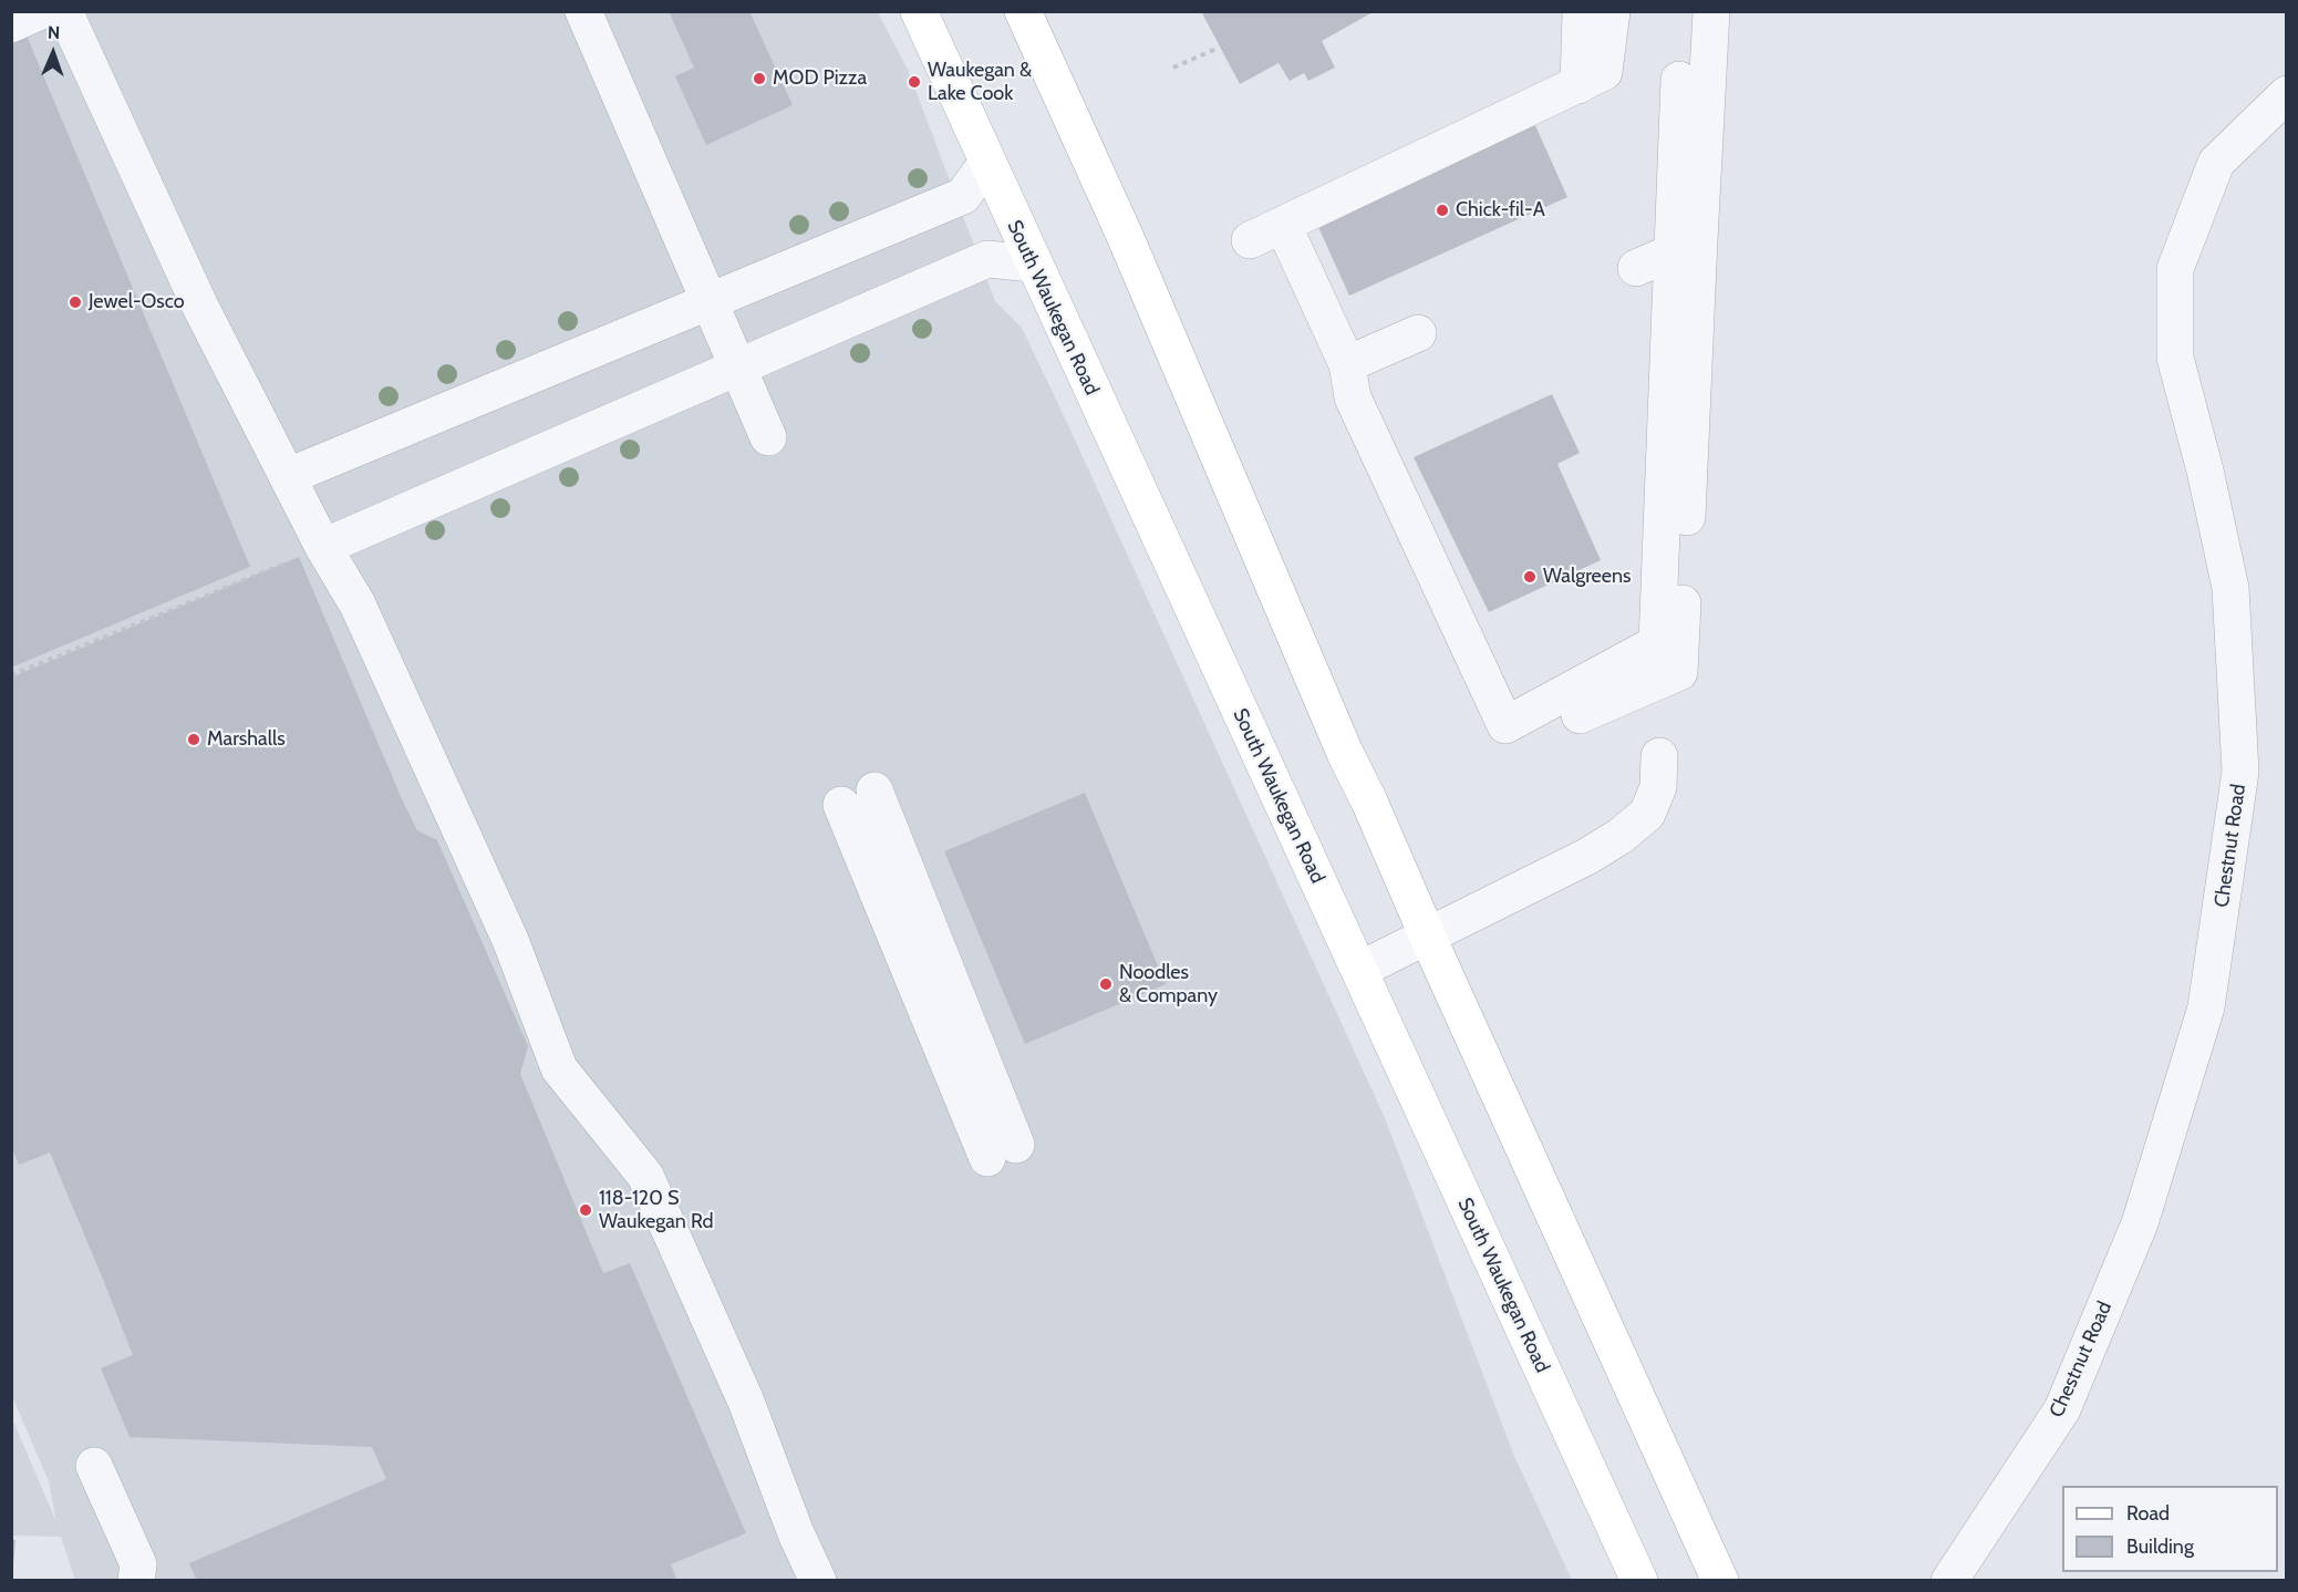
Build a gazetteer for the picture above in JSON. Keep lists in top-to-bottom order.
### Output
{
  "streets": {
    "main road": ["South Waukegan Road"],
    "street": ["Chestnut Road"]
  },
  "places": [
    "MOD Pizza",
    "Waukegan & Lake Cook",
    "Chick-fil-A",
    "Jewel-Osco",
    "Walgreens",
    "Marshalls",
    "Noodles & Company",
    "118-120 S Waukegan Rd"
  ],
  "legend": ["Road", "Building"],
  "north": "top"
}
